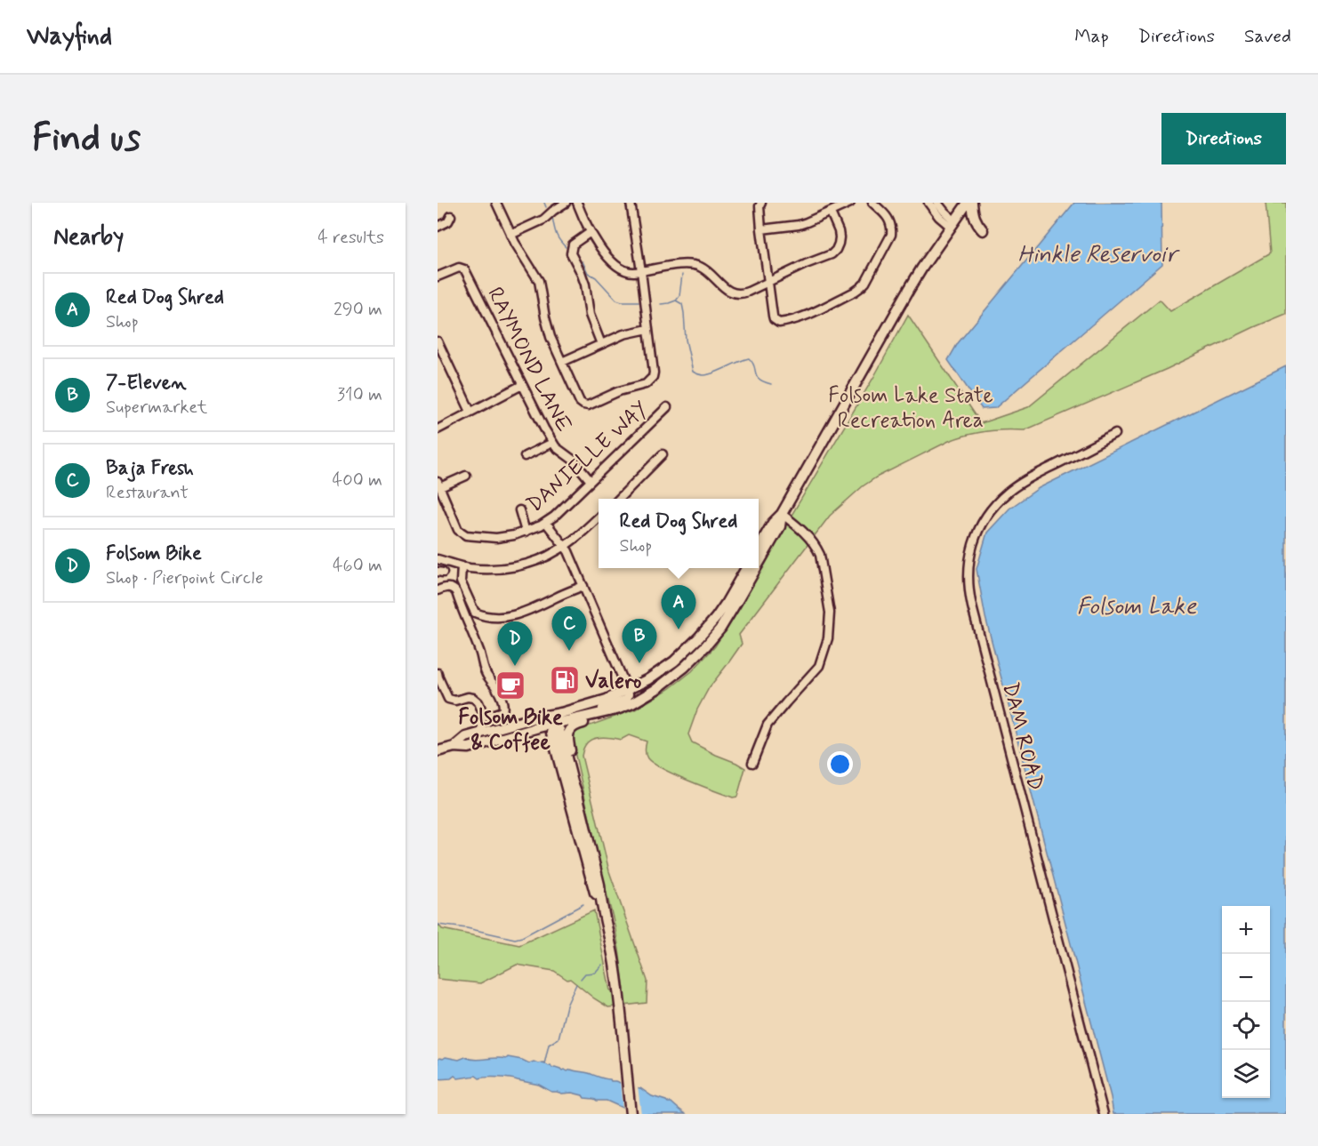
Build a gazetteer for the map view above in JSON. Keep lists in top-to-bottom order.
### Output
{
  "streets": {
    "street": ["RAYMOND LANE", "DANIELLE WAY", "DAM ROAD"]
  },
  "crossings": [
    ["RAYMOND LANE", "DANIELLE WAY"]
  ],
  "water": ["Hinkle Reservoir", "Folsom Lake"],
  "parks": ["Folsom Lake State Recreation Area"],
  "places": {
    "fuel station": ["Valero"],
    "cafe": ["Folsom Bike & Coffee"]
  },
  "page": {
    "header": "Wayfind",
    "nav": ["Map", "Directions", "Saved"],
    "buttons": "Directions",
    "title": "Find us",
    "heading": ["Nearby", "4 results"],
    "list": [
      {
        "mark": "A",
        "name": "Red Dog Shred",
        "note": "Shop",
        "value": "290 m"
      },
      {
        "mark": "B",
        "name": "7-Eleven",
        "note": "Supermarket",
        "value": "310 m"
      },
      {
        "mark": "C",
        "name": "Baja Fresh",
        "note": "Restaurant",
        "value": "400 m"
      },
      {
        "mark": "D",
        "name": "Folsom Bike",
        "note": "Shop · Pierpoint Circle",
        "value": "460 m"
      }
    ],
    "popup": ["Red Dog Shred", "Shop"],
    "pins": [
      "A",
      "C",
      "B",
      "D"
    ],
    "map_buttons": ["+", "−"]
  }
}
